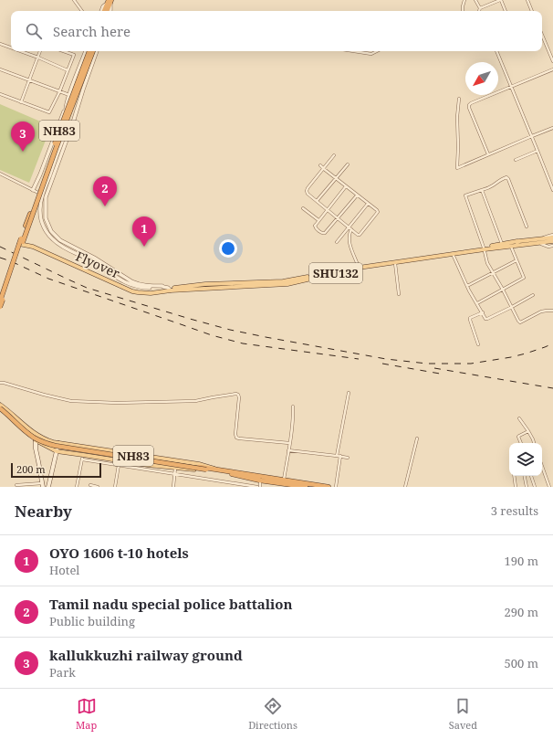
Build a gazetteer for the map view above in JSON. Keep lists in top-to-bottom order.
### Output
{
  "streets": {
    "highway": ["NH83"],
    "main road": ["Flyover", "SHU132"]
  },
  "crossings": [
    ["NH83", "Flyover"],
    ["Flyover", "SHU132"]
  ],
  "scale_bar": "200 m",
  "north": "bottom left",
  "page": {
    "search": "Search here",
    "pins": ["3", "2", "1"],
    "scale": "200 m",
    "heading": ["Nearby", "3 results"],
    "list": [
      {
        "mark": "1",
        "name": "OYO 1606 t-10 hotels",
        "note": "Hotel",
        "value": "190 m"
      },
      {
        "mark": "2",
        "name": "Tamil nadu special police battalion",
        "note": "Public building",
        "value": "290 m"
      },
      {
        "mark": "3",
        "name": "kallukkuzhi railway ground",
        "note": "Park",
        "value": "500 m"
      }
    ],
    "nav": ["Map", "Directions", "Saved"]
  }
}
